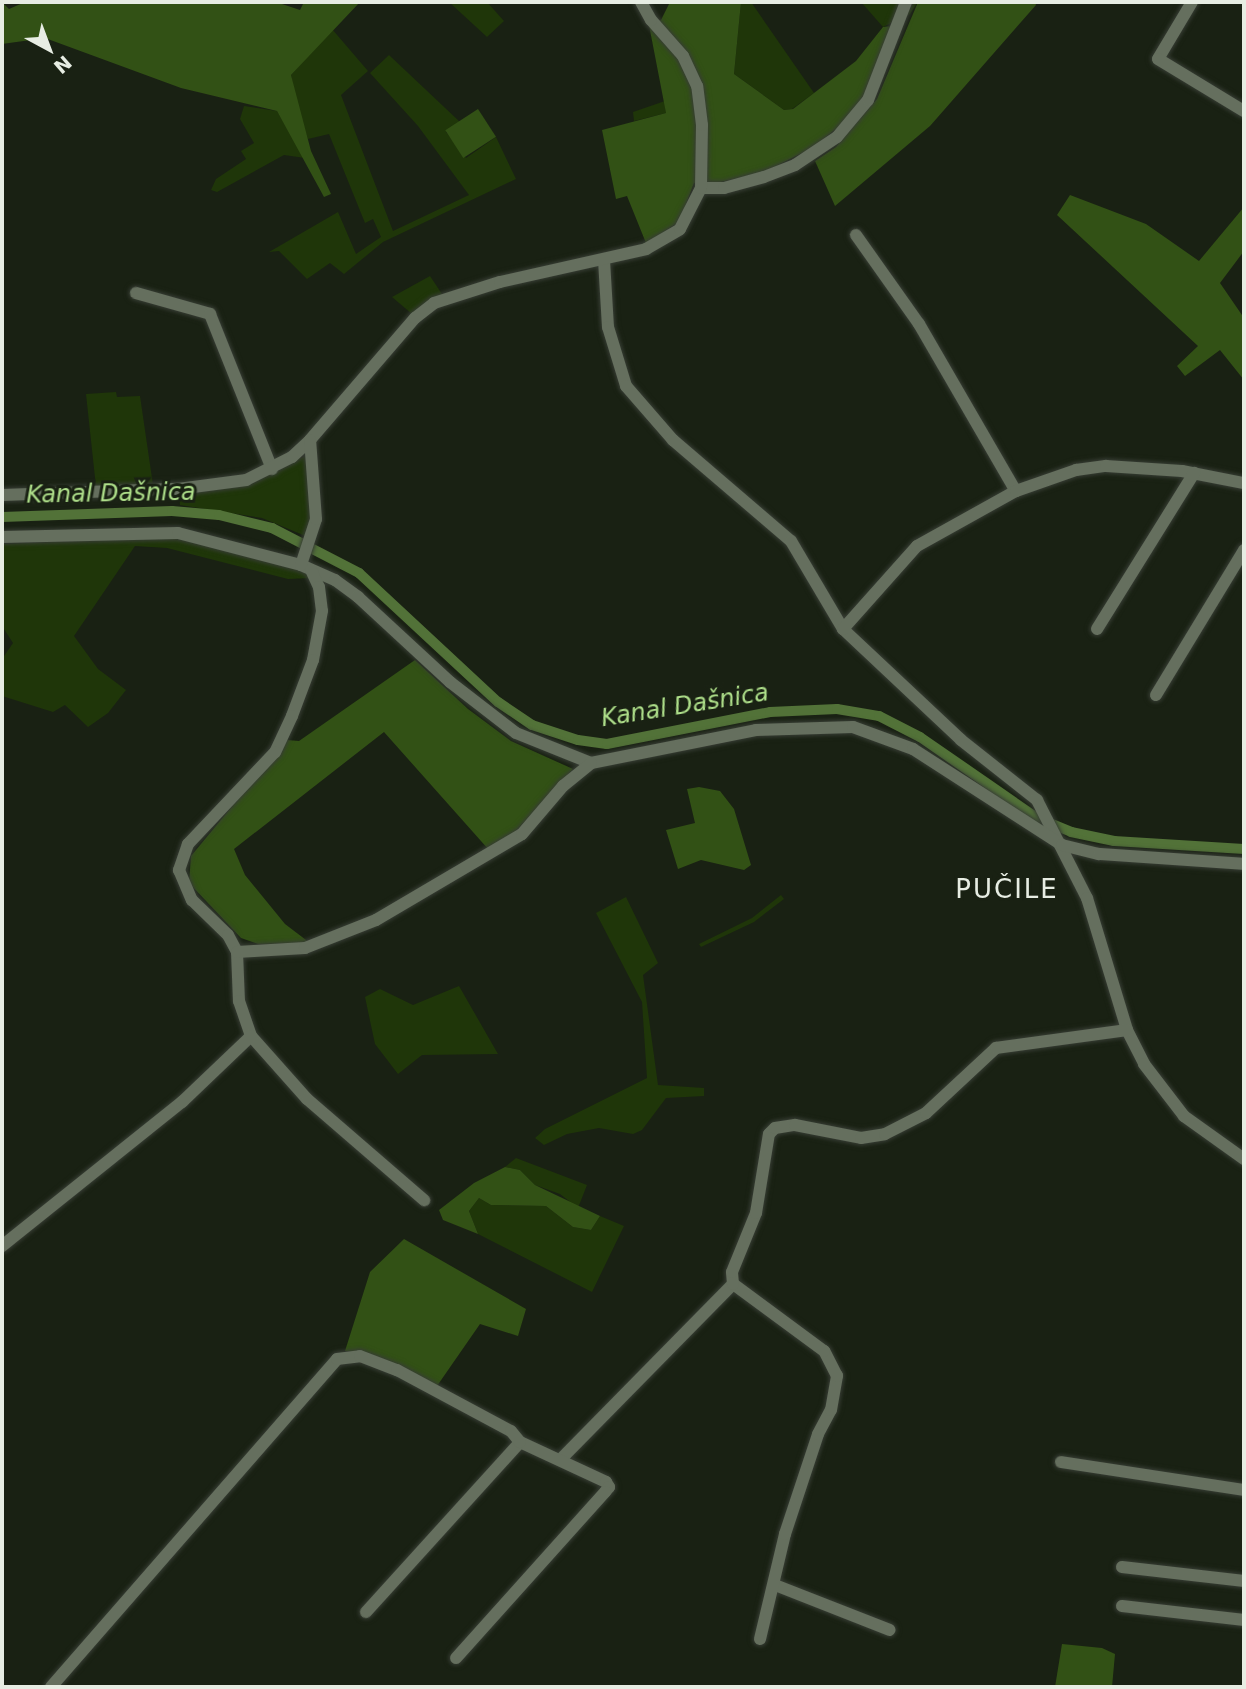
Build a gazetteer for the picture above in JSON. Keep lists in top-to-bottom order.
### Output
{
  "districts": ["PUČILE"],
  "water": ["Kanal Dašnica"],
  "north": "bottom right"
}
